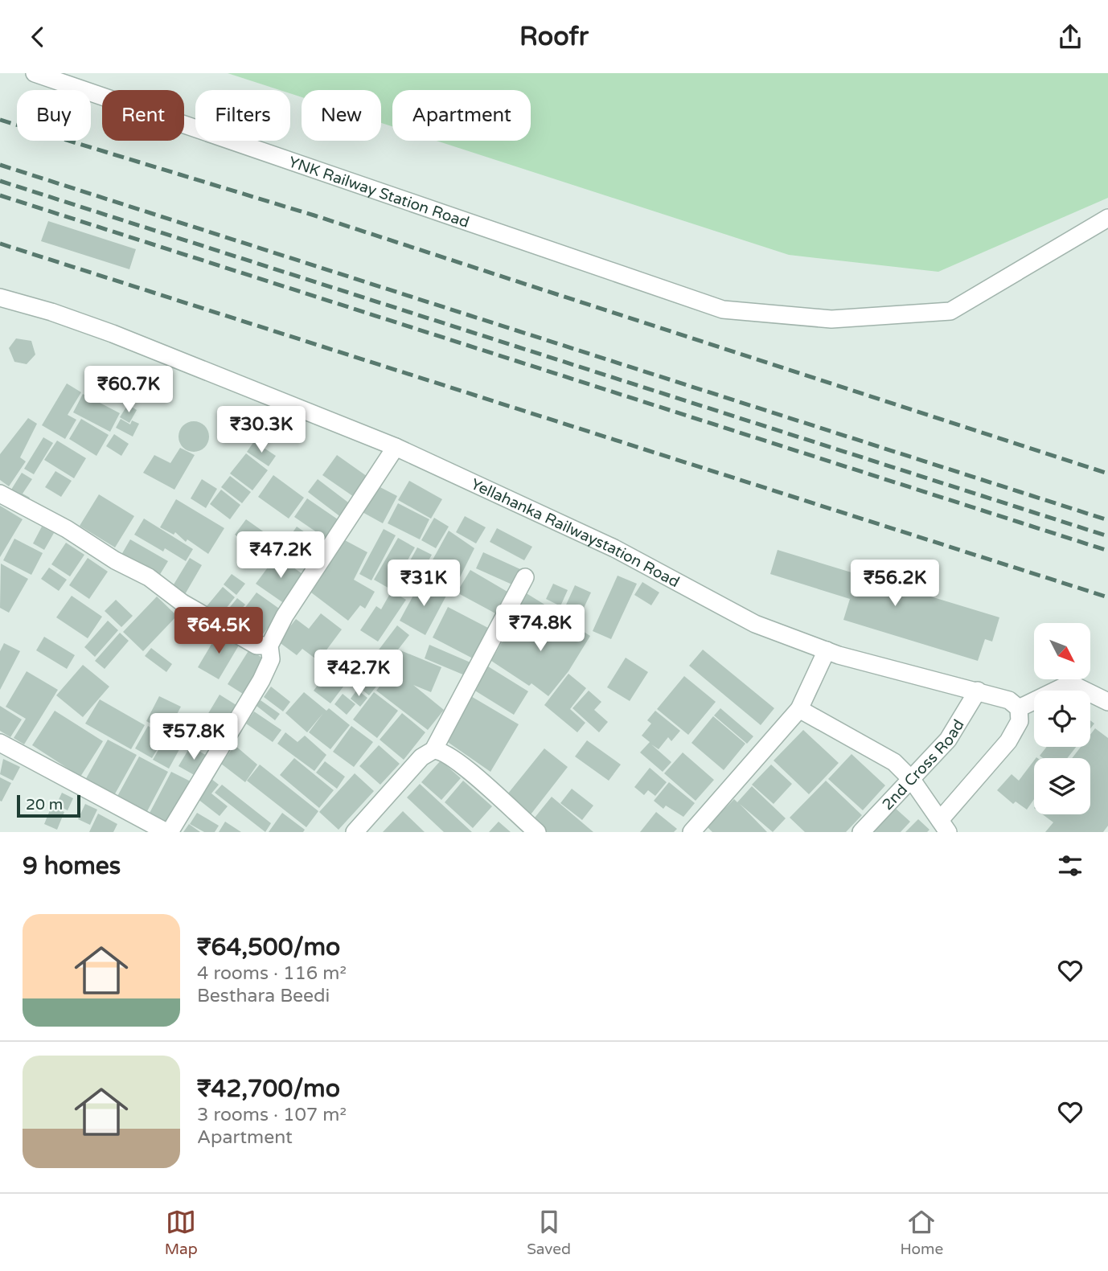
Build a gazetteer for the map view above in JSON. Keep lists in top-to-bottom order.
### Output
{
  "streets": {
    "street": ["YNK Railway Station Road", "Yellahanka Railwaystation Road", "2nd Cross Road"]
  },
  "crossings": [
    ["Yellahanka Railwaystation Road", "2nd Cross Road"]
  ],
  "scale_bar": "20 m",
  "north": "bottom right",
  "page": {
    "header": "Roofr",
    "chip": [
      "Buy",
      "Rent",
      "Filters",
      "New",
      "Apartment"
    ],
    "price": [
      "₹60.7K",
      "₹30.3K",
      "₹47.2K",
      "₹31K",
      "₹56.2K",
      "₹74.8K",
      "₹64.5K",
      "₹42.7K",
      "₹57.8K"
    ],
    "scale": "20 m",
    "heading": "9 homes",
    "list": [
      {
        "name": "₹64,500/mo",
        "note": "4 rooms · 116 m² · Besthara Beedi"
      },
      {
        "name": "₹42,700/mo",
        "note": "3 rooms · 107 m² · Apartment"
      }
    ],
    "tabs": ["Map", "Saved", "Home"]
  }
}
